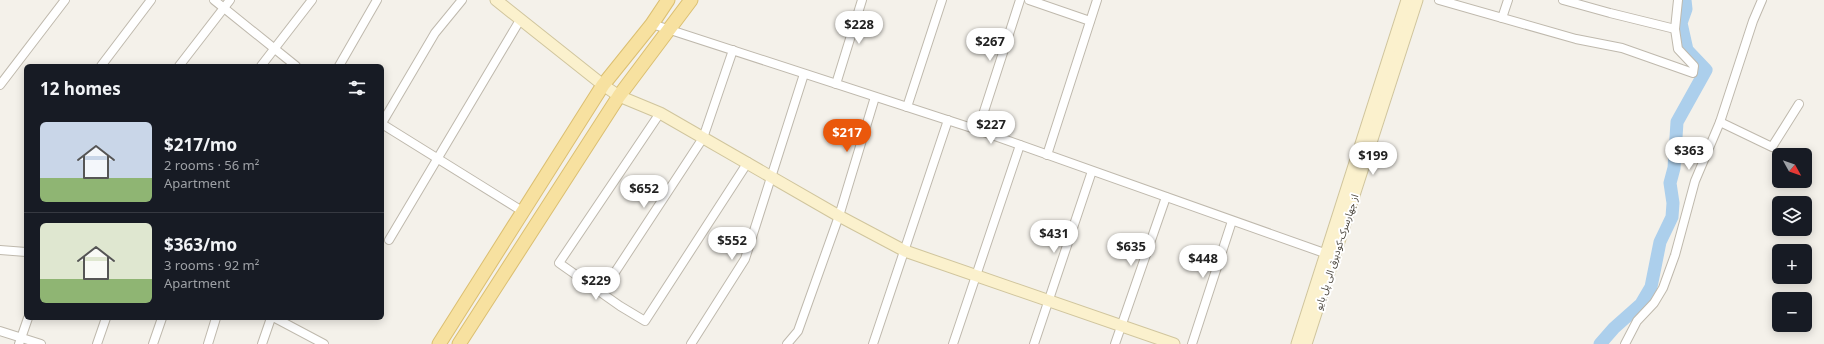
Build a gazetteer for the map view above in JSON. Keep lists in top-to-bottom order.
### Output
{
  "streets": {
    "street": ["از جهارسرک-کودبرق الی پل بایو"]
  },
  "north": "bottom right",
  "page": {
    "price": [
      "$228",
      "$267",
      "$227",
      "$217",
      "$363",
      "$199",
      "$652",
      "$431",
      "$552",
      "$635",
      "$448",
      "$229"
    ],
    "heading": "12 homes",
    "list": [
      {
        "name": "$217/mo",
        "note": "2 rooms · 56 m² · Apartment"
      },
      {
        "name": "$363/mo",
        "note": "3 rooms · 92 m² · Apartment"
      }
    ],
    "map_buttons": ["+", "−"]
  }
}
